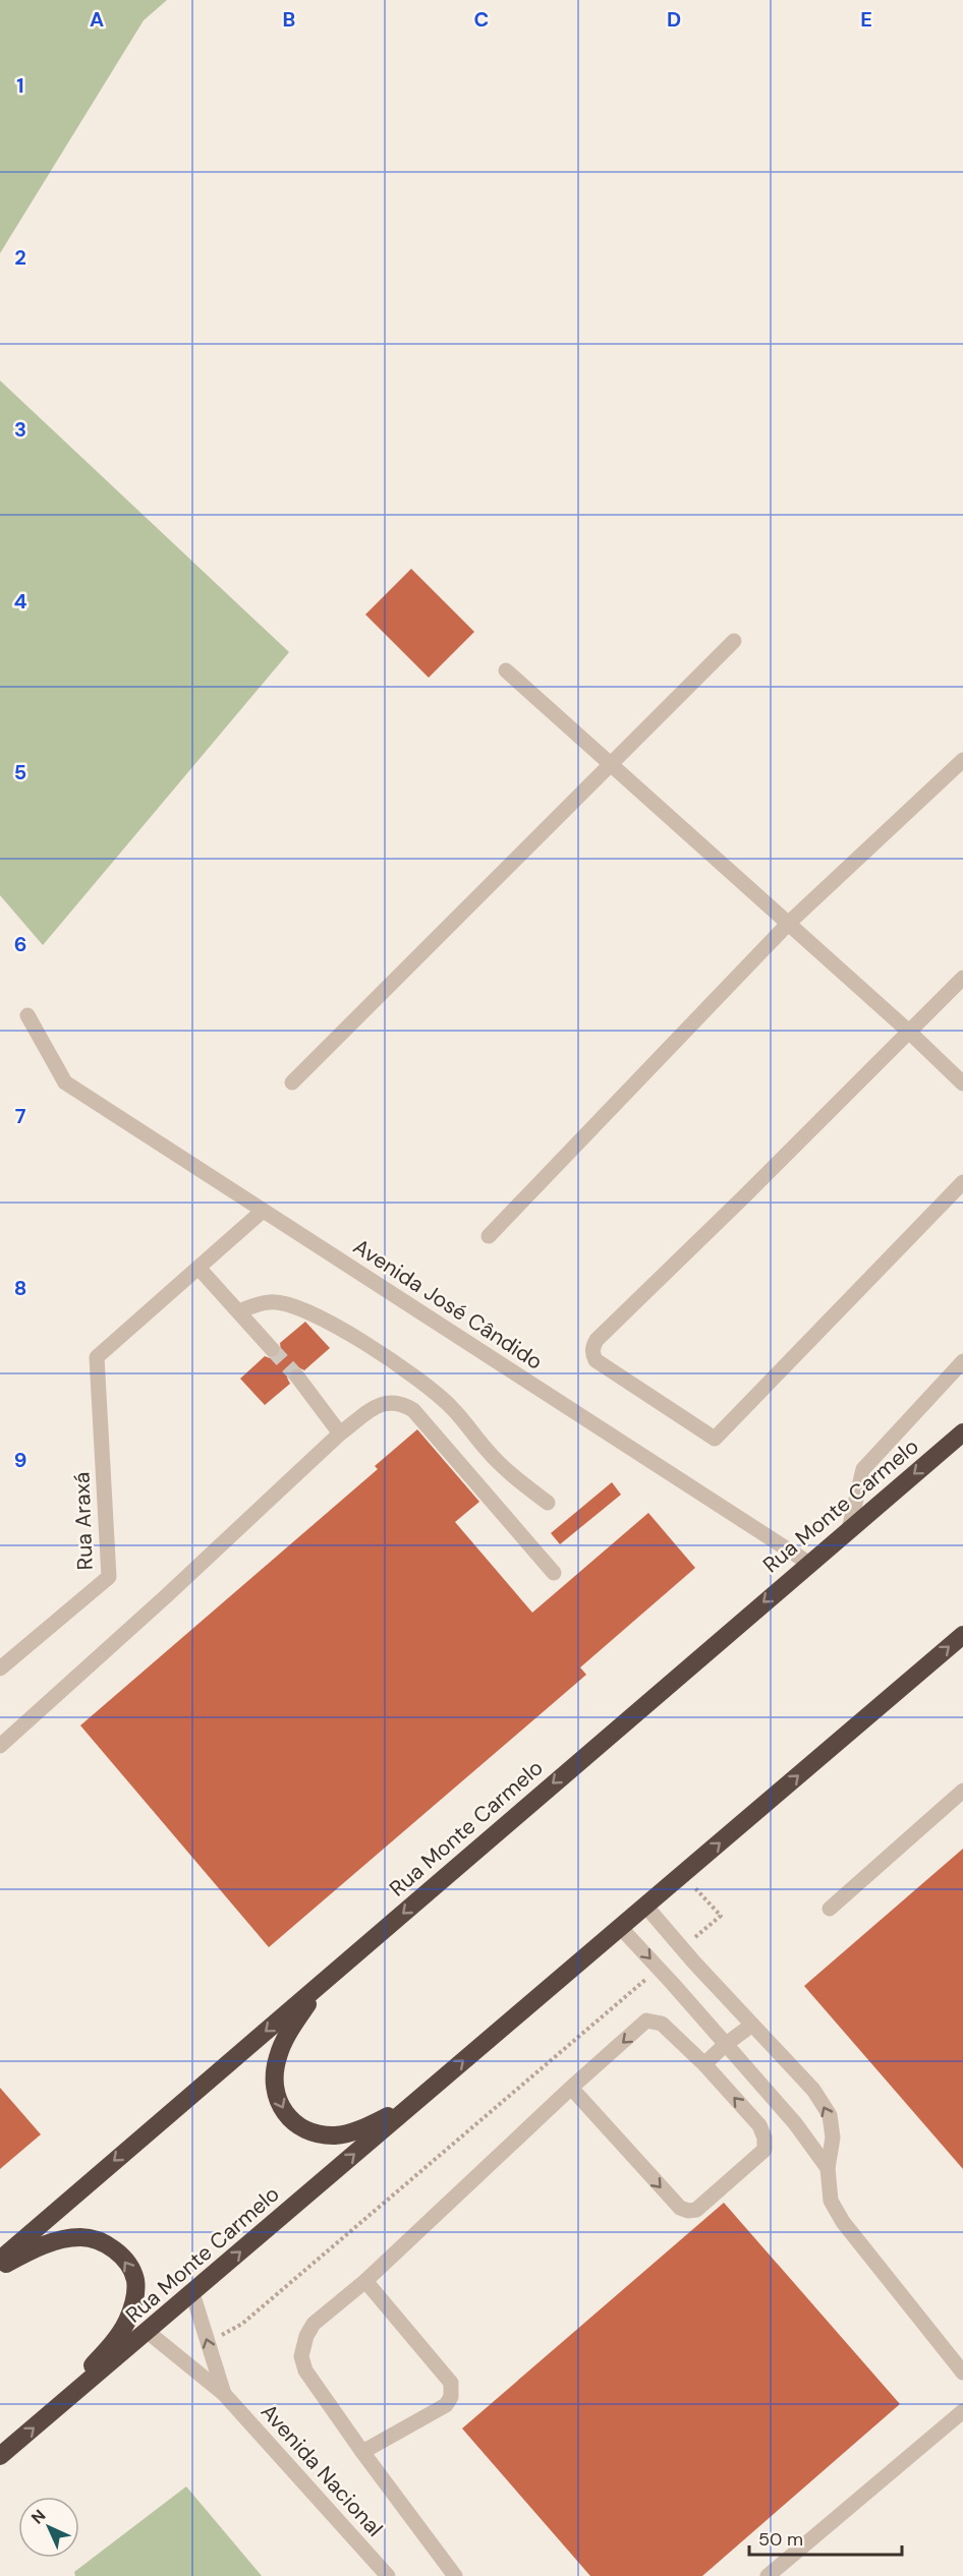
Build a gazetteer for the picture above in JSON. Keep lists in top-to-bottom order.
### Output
{
  "streets": {
    "highway": ["Rua Monte Carmelo"],
    "street": ["Avenida José Cândido", "Rua Araxá", "Avenida Nacional"]
  },
  "crossings": [
    ["Avenida José Cândido", "Rua Monte Carmelo"],
    ["Rua Monte Carmelo", "Avenida Nacional"]
  ],
  "scale_bar": "50 m",
  "north": "top left",
  "grid": {
    "columns": [
      "A",
      "B",
      "C",
      "D",
      "E"
    ],
    "rows": [
      "1",
      "2",
      "3",
      "4",
      "5",
      "6",
      "7",
      "8",
      "9"
    ]
  }
}
